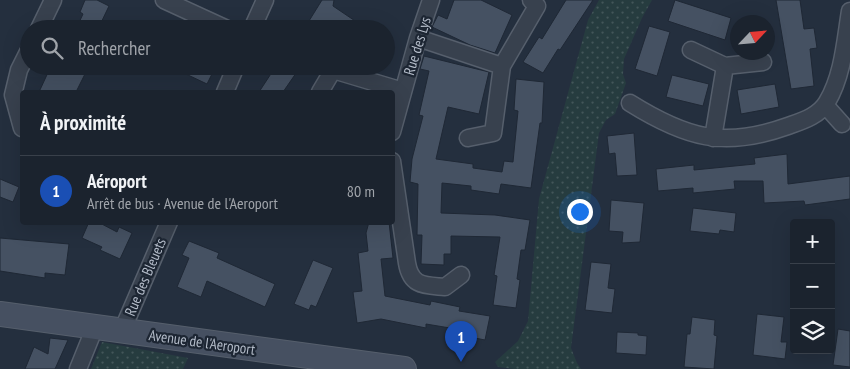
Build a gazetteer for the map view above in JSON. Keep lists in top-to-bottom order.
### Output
{
  "streets": {
    "street": ["Rue des Lys", "Rue des Bleuets", "Avenue de l'Aeroport"]
  },
  "crossings": [
    ["Rue des Bleuets", "Avenue de l'Aeroport"]
  ],
  "north": "top right",
  "page": {
    "search": "Rechercher",
    "heading": "À proximité",
    "list": [
      {
        "mark": "1",
        "name": "Aéroport",
        "note": "Arrêt de bus · Avenue de l'Aeroport",
        "value": "80 m"
      }
    ],
    "map_buttons": ["+", "−"],
    "pins": "1"
  }
}
